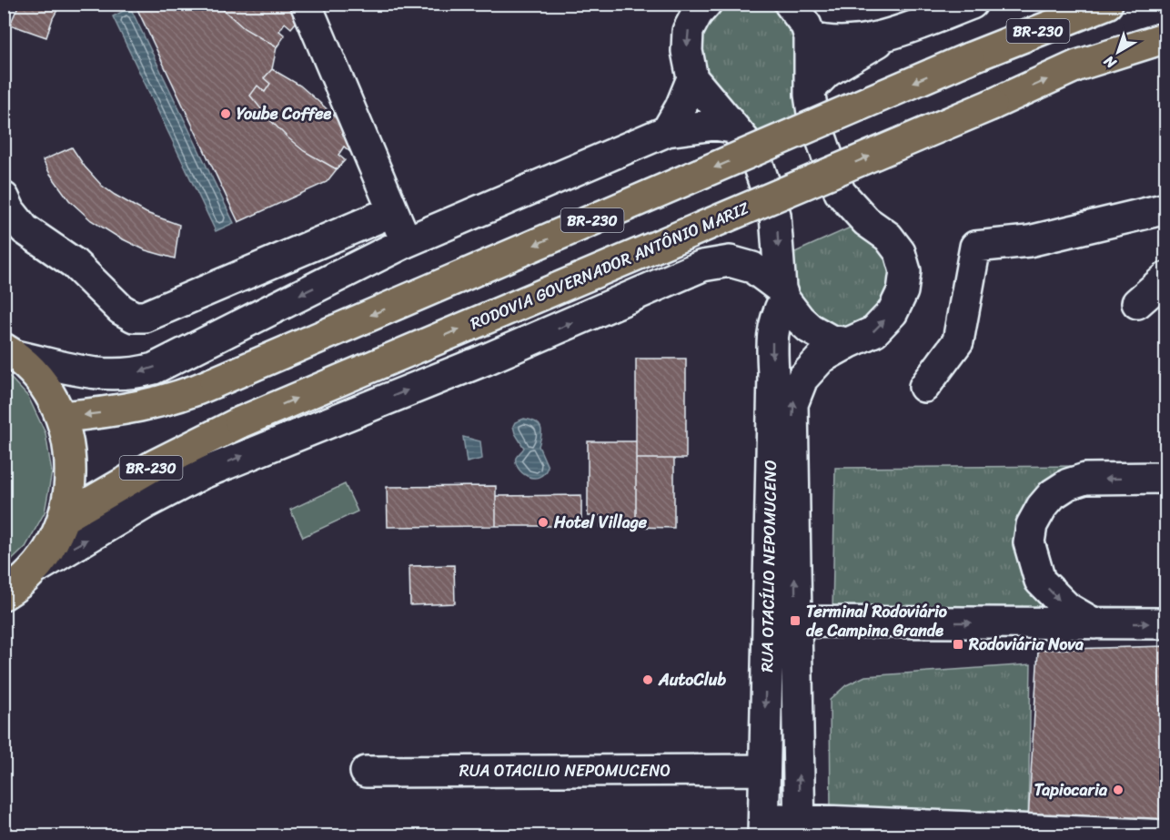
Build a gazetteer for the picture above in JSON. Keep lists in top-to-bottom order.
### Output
{
  "streets": {
    "highway": ["BR-230", "RODOVIA GOVERNADOR ANTÔNIO MARIZ"],
    "street": ["RUA OTACÍLIO NEPOMUCENO", "RUA OTACILIO NEPOMUCENO"]
  },
  "crossings": [
    ["RUA OTACÍLIO NEPOMUCENO", "RUA OTACILIO NEPOMUCENO"]
  ],
  "places": {
    "other": [
      "Yoube Coffee",
      "Hotel Village",
      "AutoClub",
      "Tapiocaria"
    ],
    "transit": ["Terminal Rodoviário de Campina Grande", "Rodoviária Nova"]
  },
  "north": "bottom left"
}
